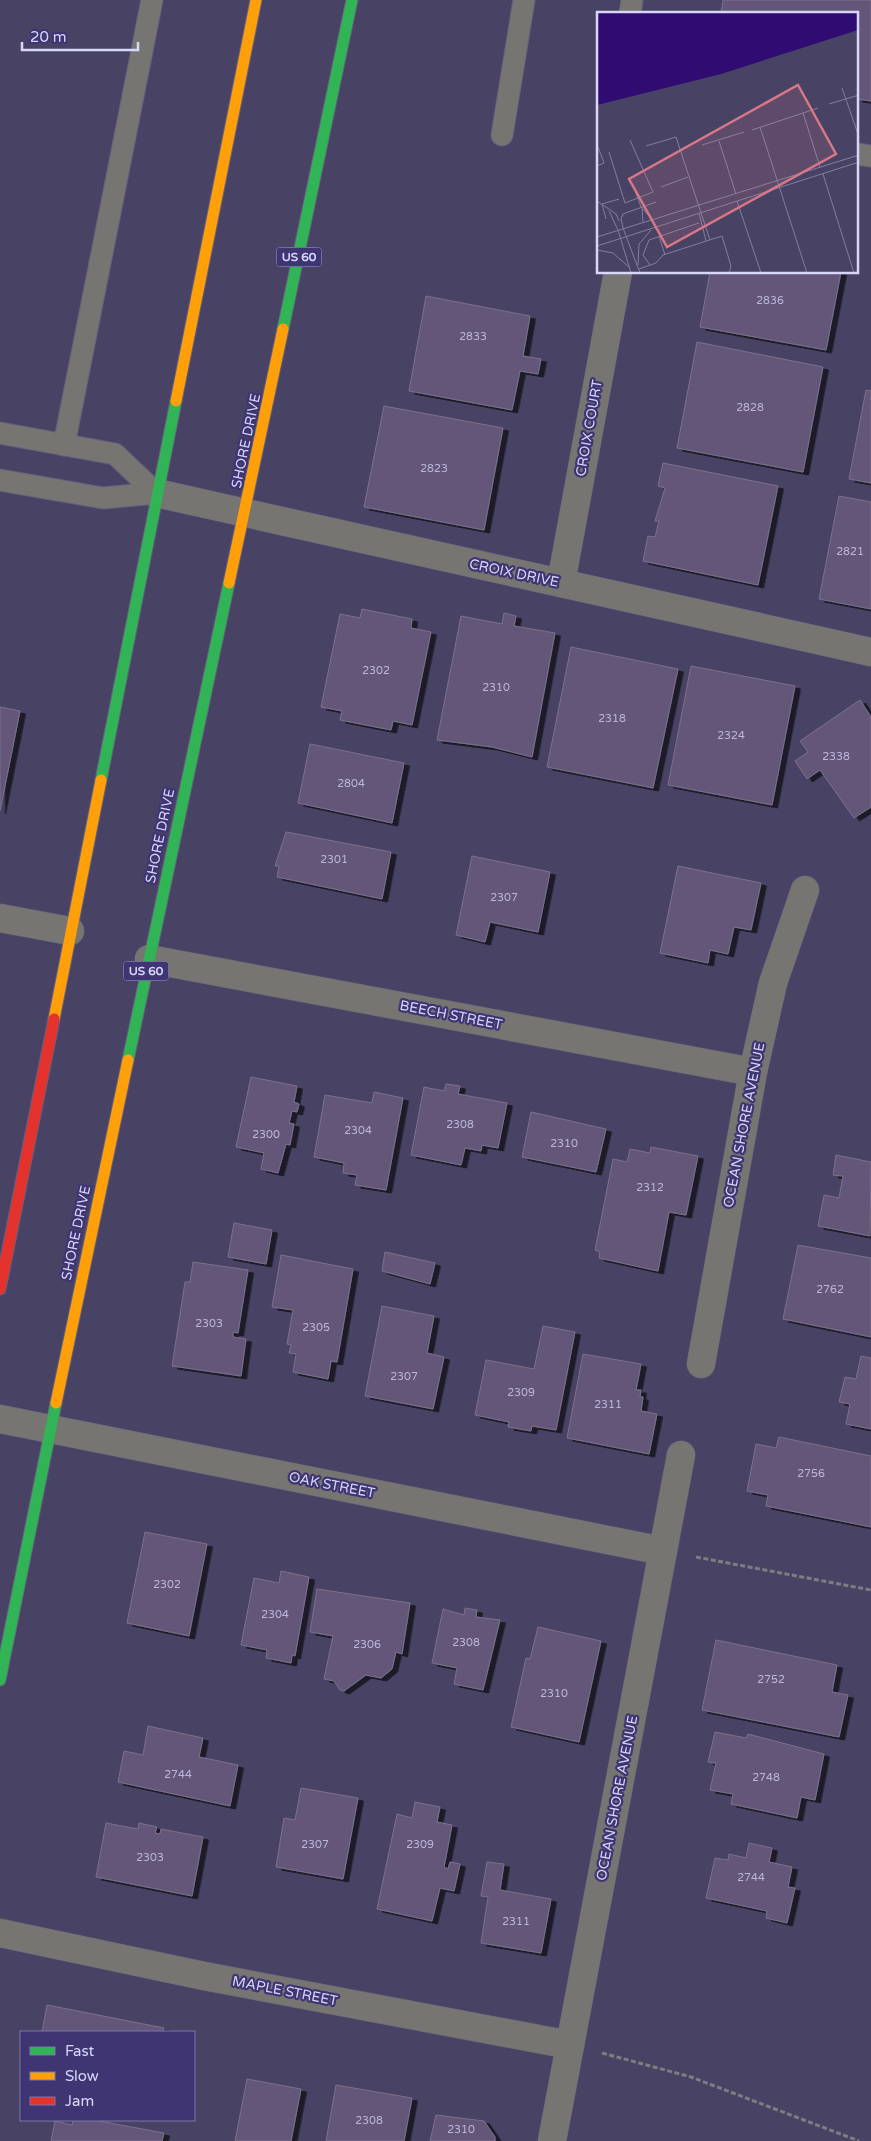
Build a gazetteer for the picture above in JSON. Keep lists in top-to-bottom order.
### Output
{
  "streets": {
    "highway": ["US 60", "SHORE DRIVE"],
    "street": [
      "CROIX COURT",
      "CROIX DRIVE",
      "BEECH STREET",
      "OCEAN SHORE AVENUE",
      "OAK STREET",
      "MAPLE STREET"
    ]
  },
  "crossings": [
    ["CROIX COURT", "CROIX DRIVE"],
    ["SHORE DRIVE", "CROIX DRIVE"],
    ["SHORE DRIVE", "BEECH STREET"],
    ["SHORE DRIVE", "OAK STREET"],
    ["BEECH STREET", "OCEAN SHORE AVENUE"],
    ["OCEAN SHORE AVENUE", "OAK STREET"],
    ["OCEAN SHORE AVENUE", "MAPLE STREET"]
  ],
  "house_numbers": [
    "2836",
    "2833",
    "2828",
    "2823",
    "2821",
    "2302",
    "2310",
    "2318",
    "2324",
    "2338",
    "2804",
    "2301",
    "2307",
    "2308",
    "2304",
    "2300",
    "2310",
    "2312",
    "2762",
    "2303",
    "2305",
    "2307",
    "2309",
    "2311",
    "2756",
    "2302",
    "2304",
    "2308",
    "2306",
    "2752",
    "2310",
    "2744",
    "2748",
    "2307",
    "2309",
    "2303",
    "2744",
    "2311",
    "2308",
    "2310"
  ],
  "legend": ["Fast", "Slow", "Jam"],
  "scale_bar": "20 m"
}
